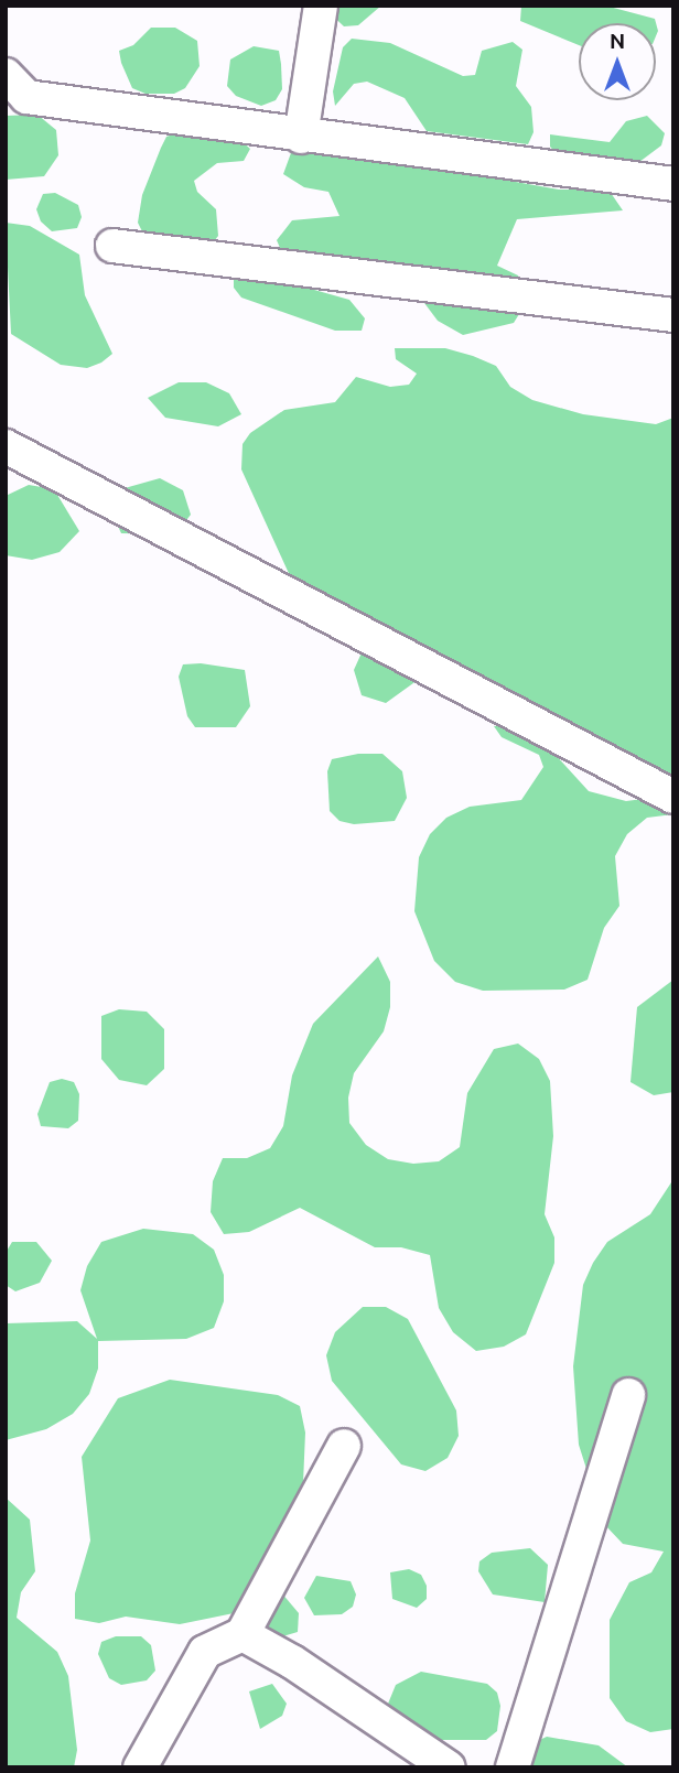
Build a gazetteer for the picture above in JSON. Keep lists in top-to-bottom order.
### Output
{
  "north": "top"
}
